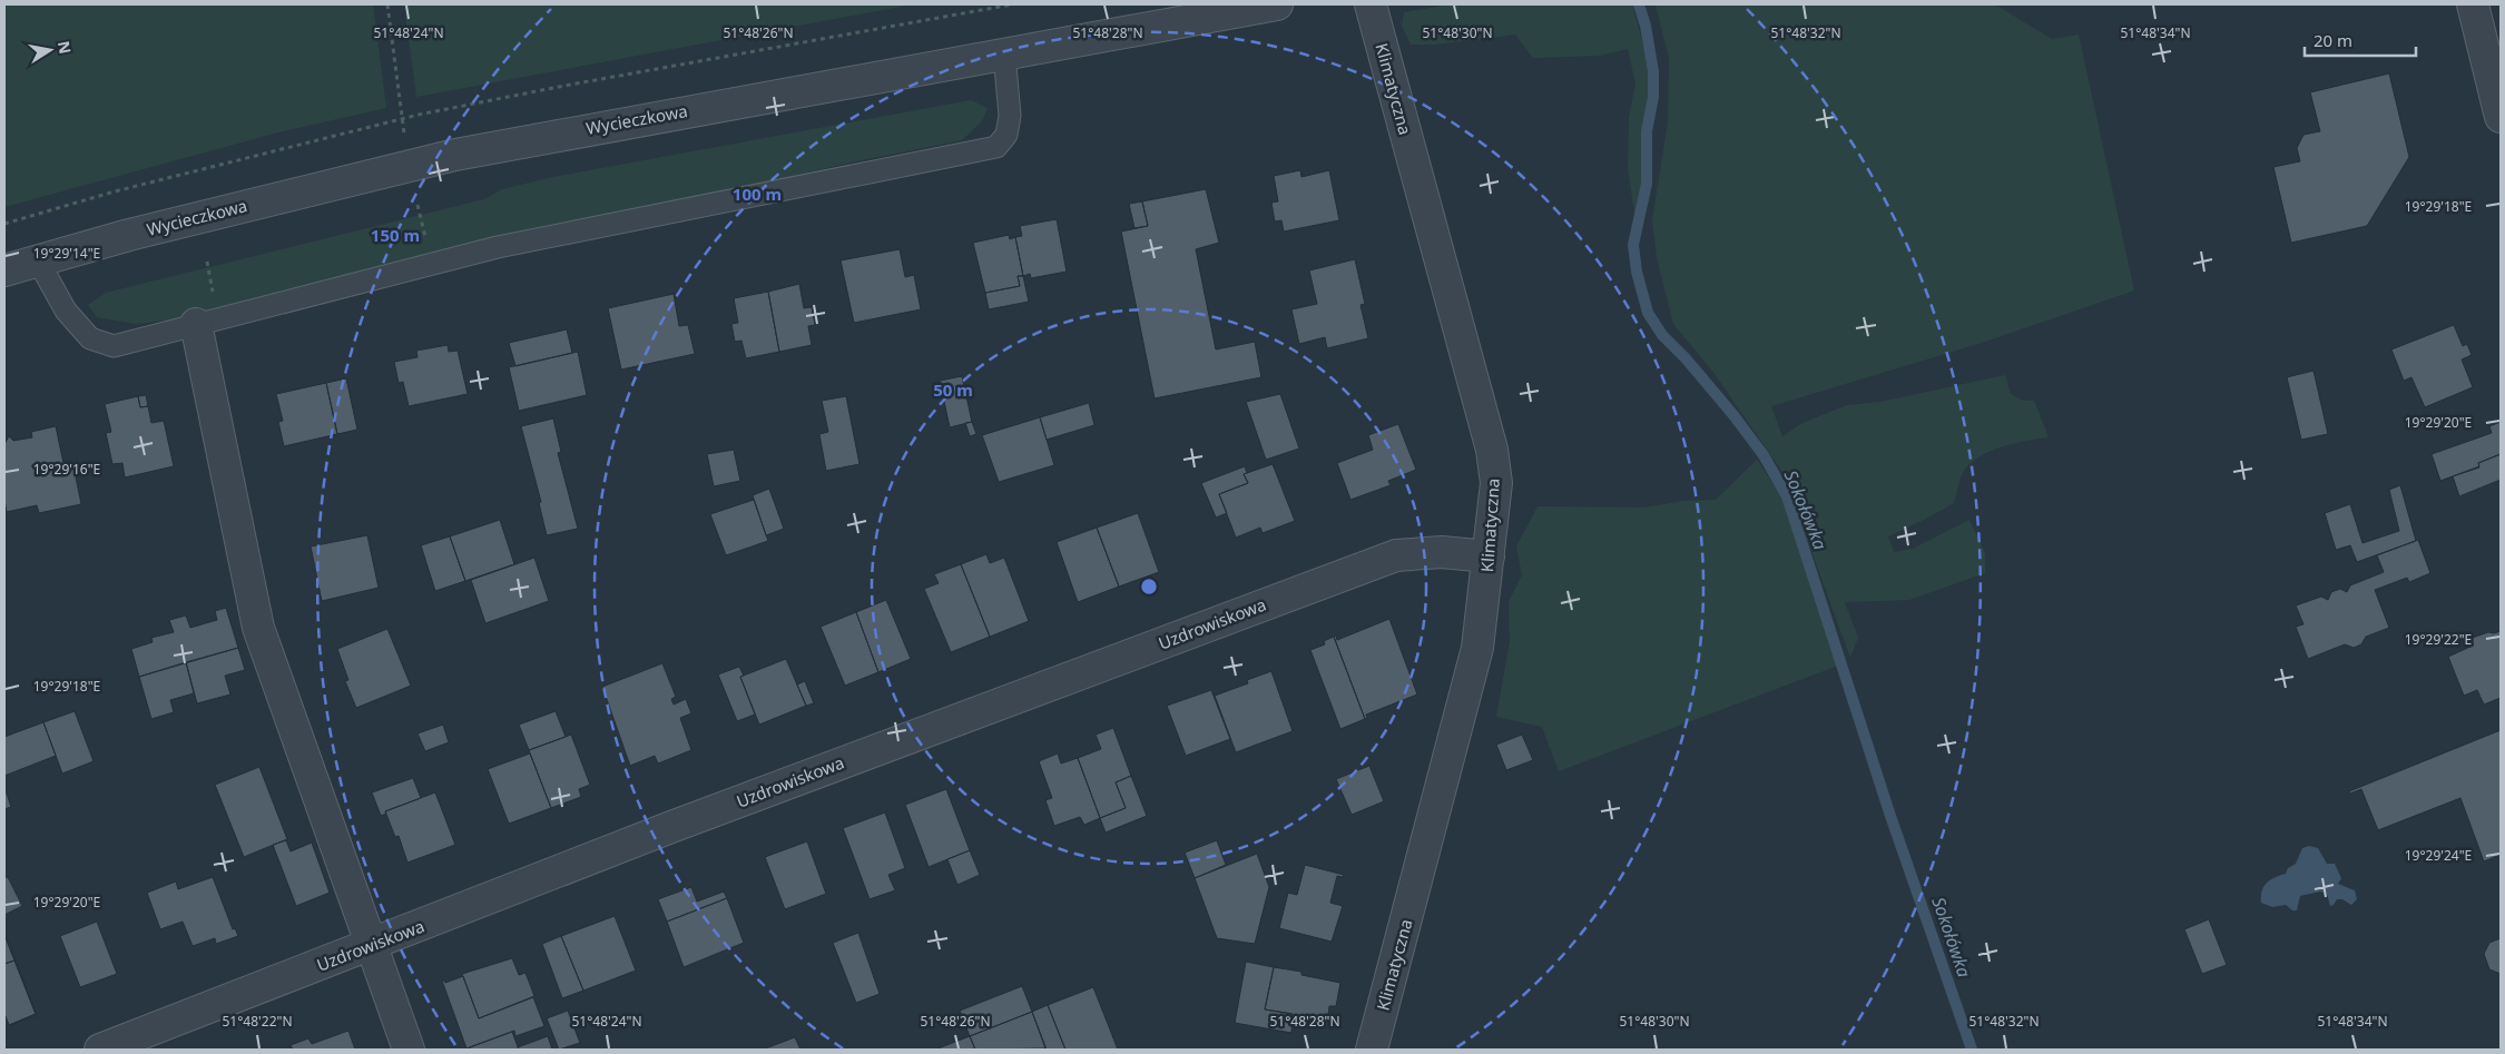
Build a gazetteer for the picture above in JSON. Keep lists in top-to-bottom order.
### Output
{
  "streets": {
    "street": ["Klimatyczna", "Wycieczkowa", "Uzdrowiskowa"]
  },
  "crossings": [
    ["Klimatyczna", "Uzdrowiskowa"]
  ],
  "water": ["Sokołówka"],
  "scale_bar": "20 m",
  "north": "right",
  "coordinates": [
    "51°48'24\"N",
    "51°48'26\"N",
    "51°48'28\"N",
    "51°48'30\"N",
    "51°48'32\"N",
    "51°48'34\"N",
    "19°29'18\"E",
    "19°29'14\"E",
    "19°29'20\"E",
    "19°29'16\"E",
    "19°29'22\"E",
    "19°29'24\"E",
    "51°48'22\"N"
  ],
  "rings": ["100 m", "150 m", "50 m"]
}
